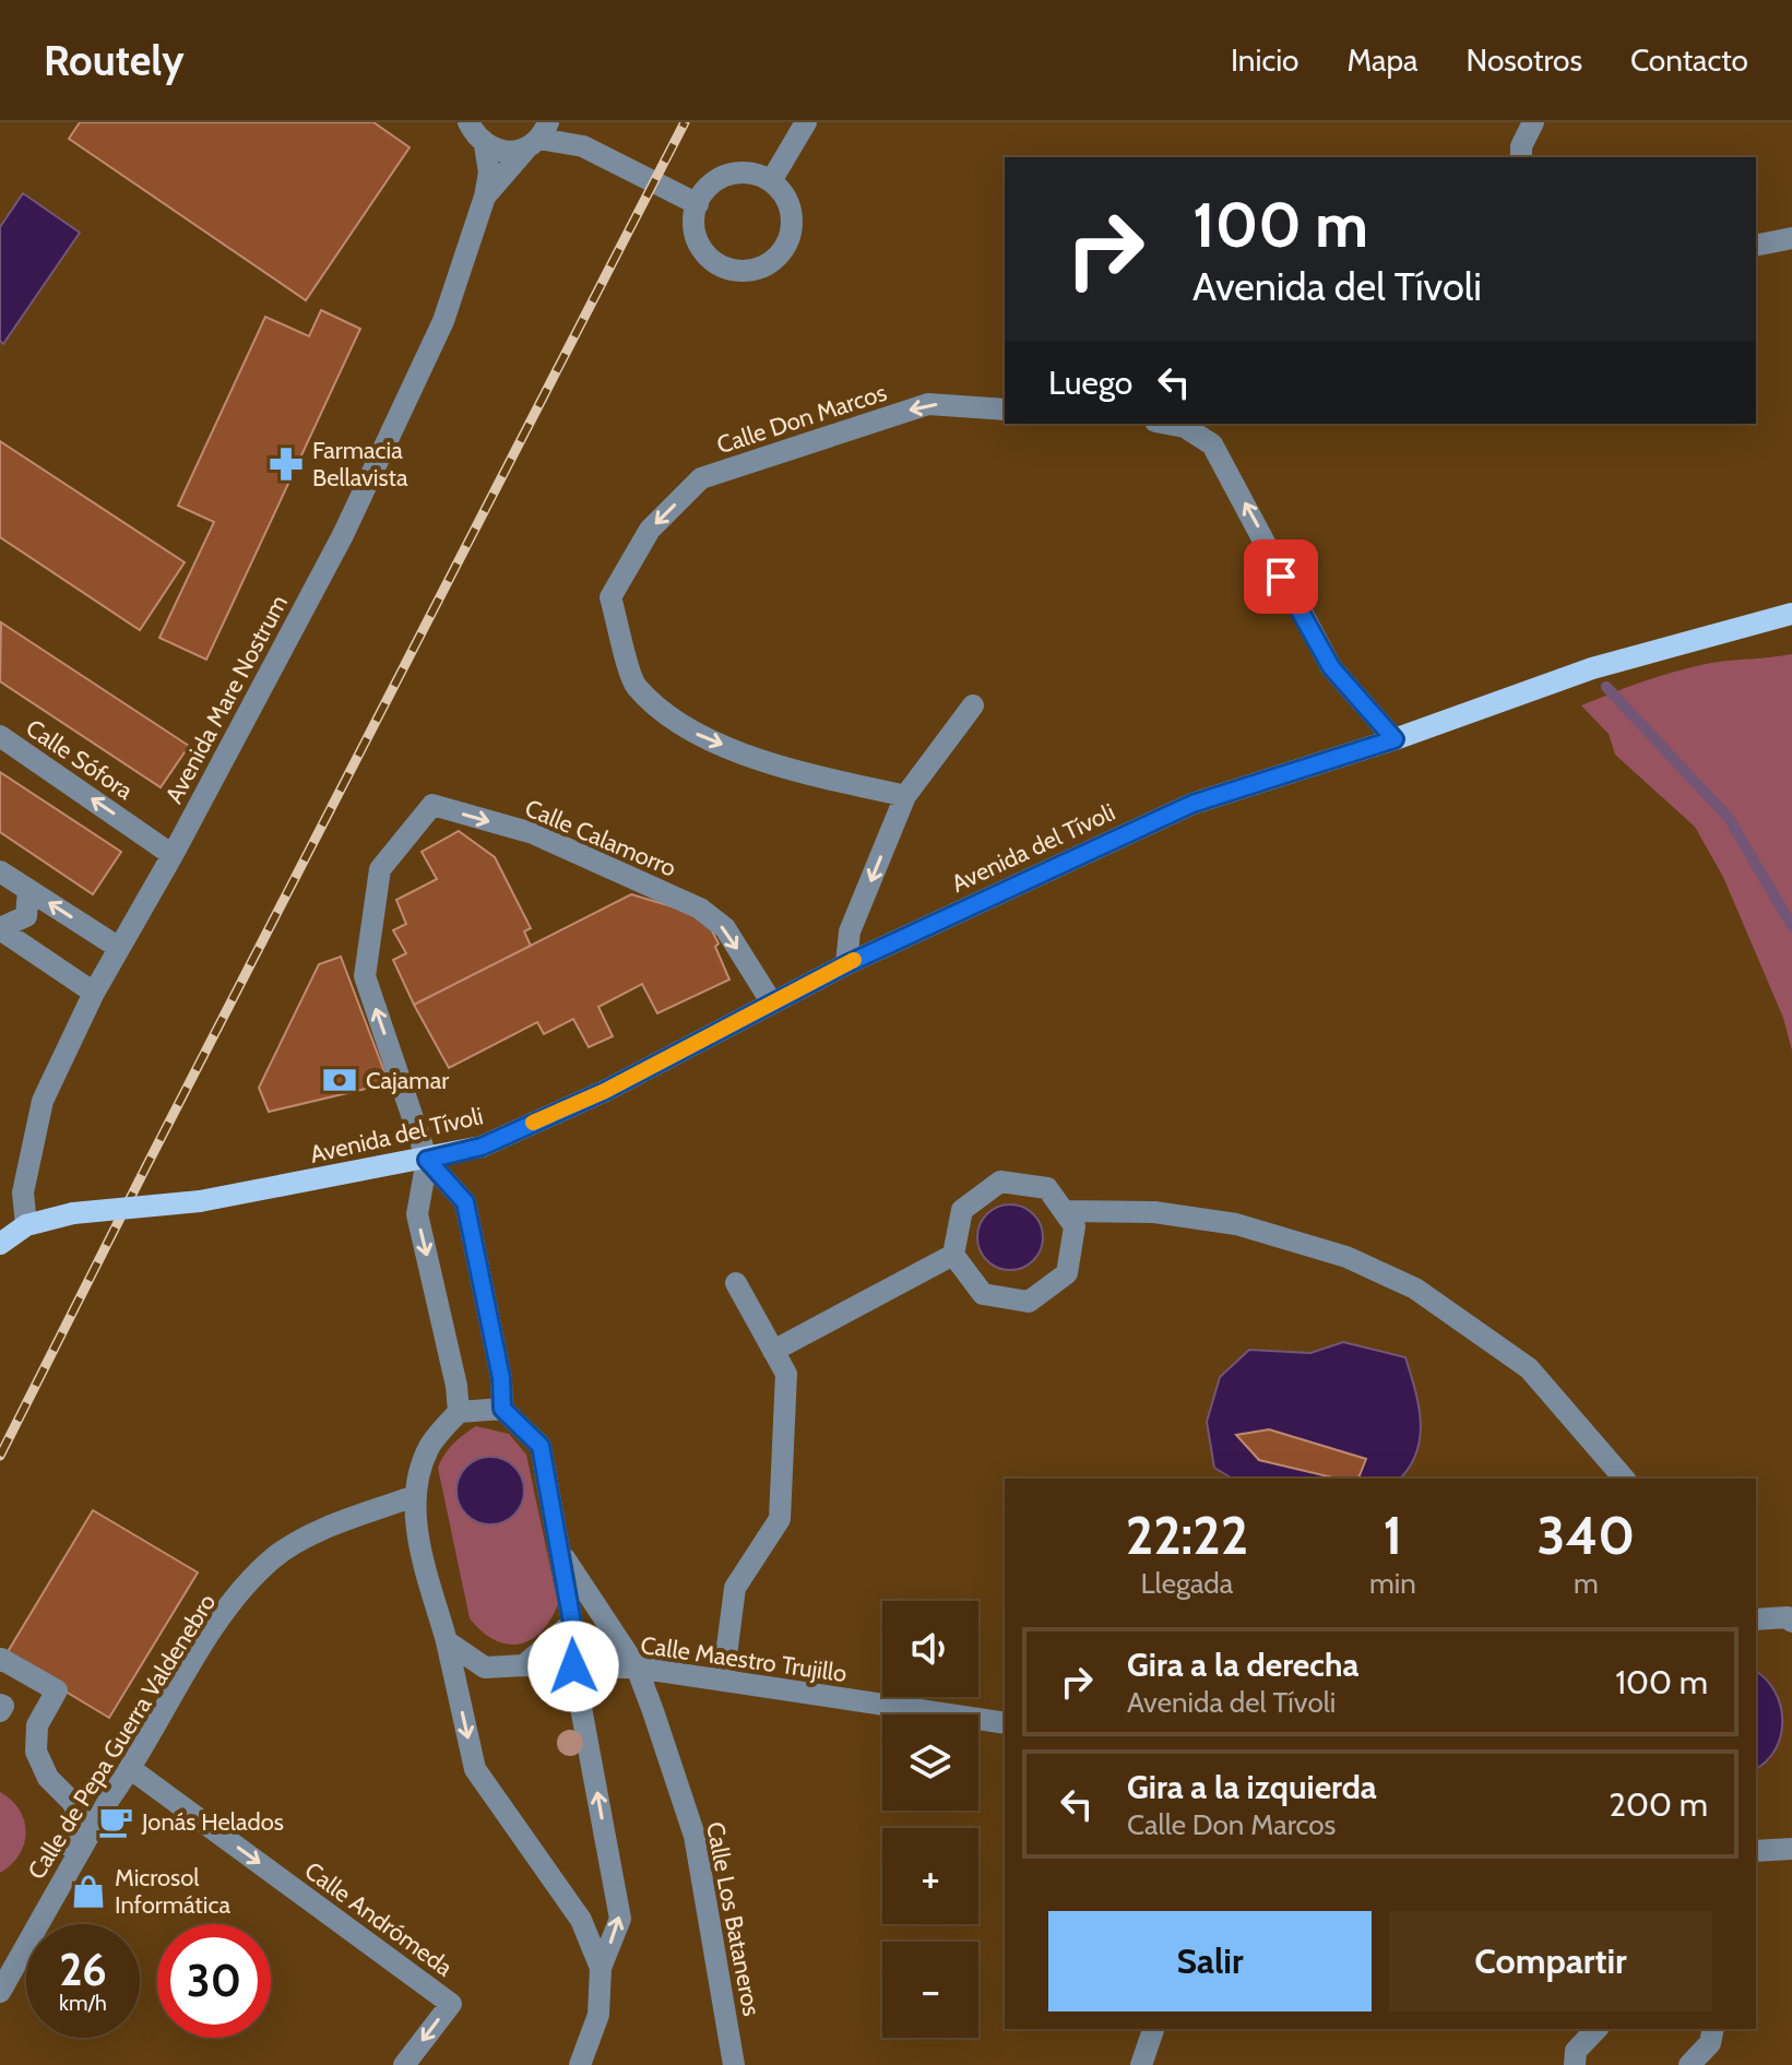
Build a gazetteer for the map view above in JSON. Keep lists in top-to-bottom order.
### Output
{
  "streets": {
    "main road": ["Avenida del Tívoli"],
    "street": [
      "Calle Don Marcos",
      "Avenida Mare Nostrum",
      "Calle Sófora",
      "Calle Calamorro",
      "Calle Maestro Trujillo",
      "Calle de Pepa Guerra Valdenebro",
      "Calle Andrómeda",
      "Calle Los Bataneros"
    ]
  },
  "crossings": [
    ["Avenida Mare Nostrum", "Calle Sófora"],
    ["Avenida Mare Nostrum", "Avenida del Tívoli"],
    ["Calle Calamorro", "Avenida del Tívoli"],
    ["Calle Maestro Trujillo", "Calle Los Bataneros"],
    ["Calle de Pepa Guerra Valdenebro", "Calle Andrómeda"]
  ],
  "places": {
    "pharmacy": ["Farmacia Bellavista"],
    "bank": ["Cajamar"],
    "cafe": ["Jonás Helados"],
    "shop": ["Microsol Informática"]
  },
  "page": {
    "header": "Routely",
    "nav": [
      "Inicio",
      "Mapa",
      "Nosotros",
      "Contacto"
    ],
    "turn": ["100 m", "Avenida del Tívoli"],
    "then": "Luego",
    "eta": [
      "22:22",
      "Llegada",
      "1",
      "min",
      "340",
      "m"
    ],
    "map_buttons": ["+", "−"],
    "list": [
      {
        "name": "Gira a la derecha",
        "note": "Avenida del Tívoli",
        "value": "100 m"
      },
      {
        "name": "Gira a la izquierda",
        "note": "Calle Don Marcos",
        "value": "200 m"
      }
    ],
    "buttons": ["Salir", "Compartir"],
    "speed": "26 km/h",
    "limit": "30"
  }
}
